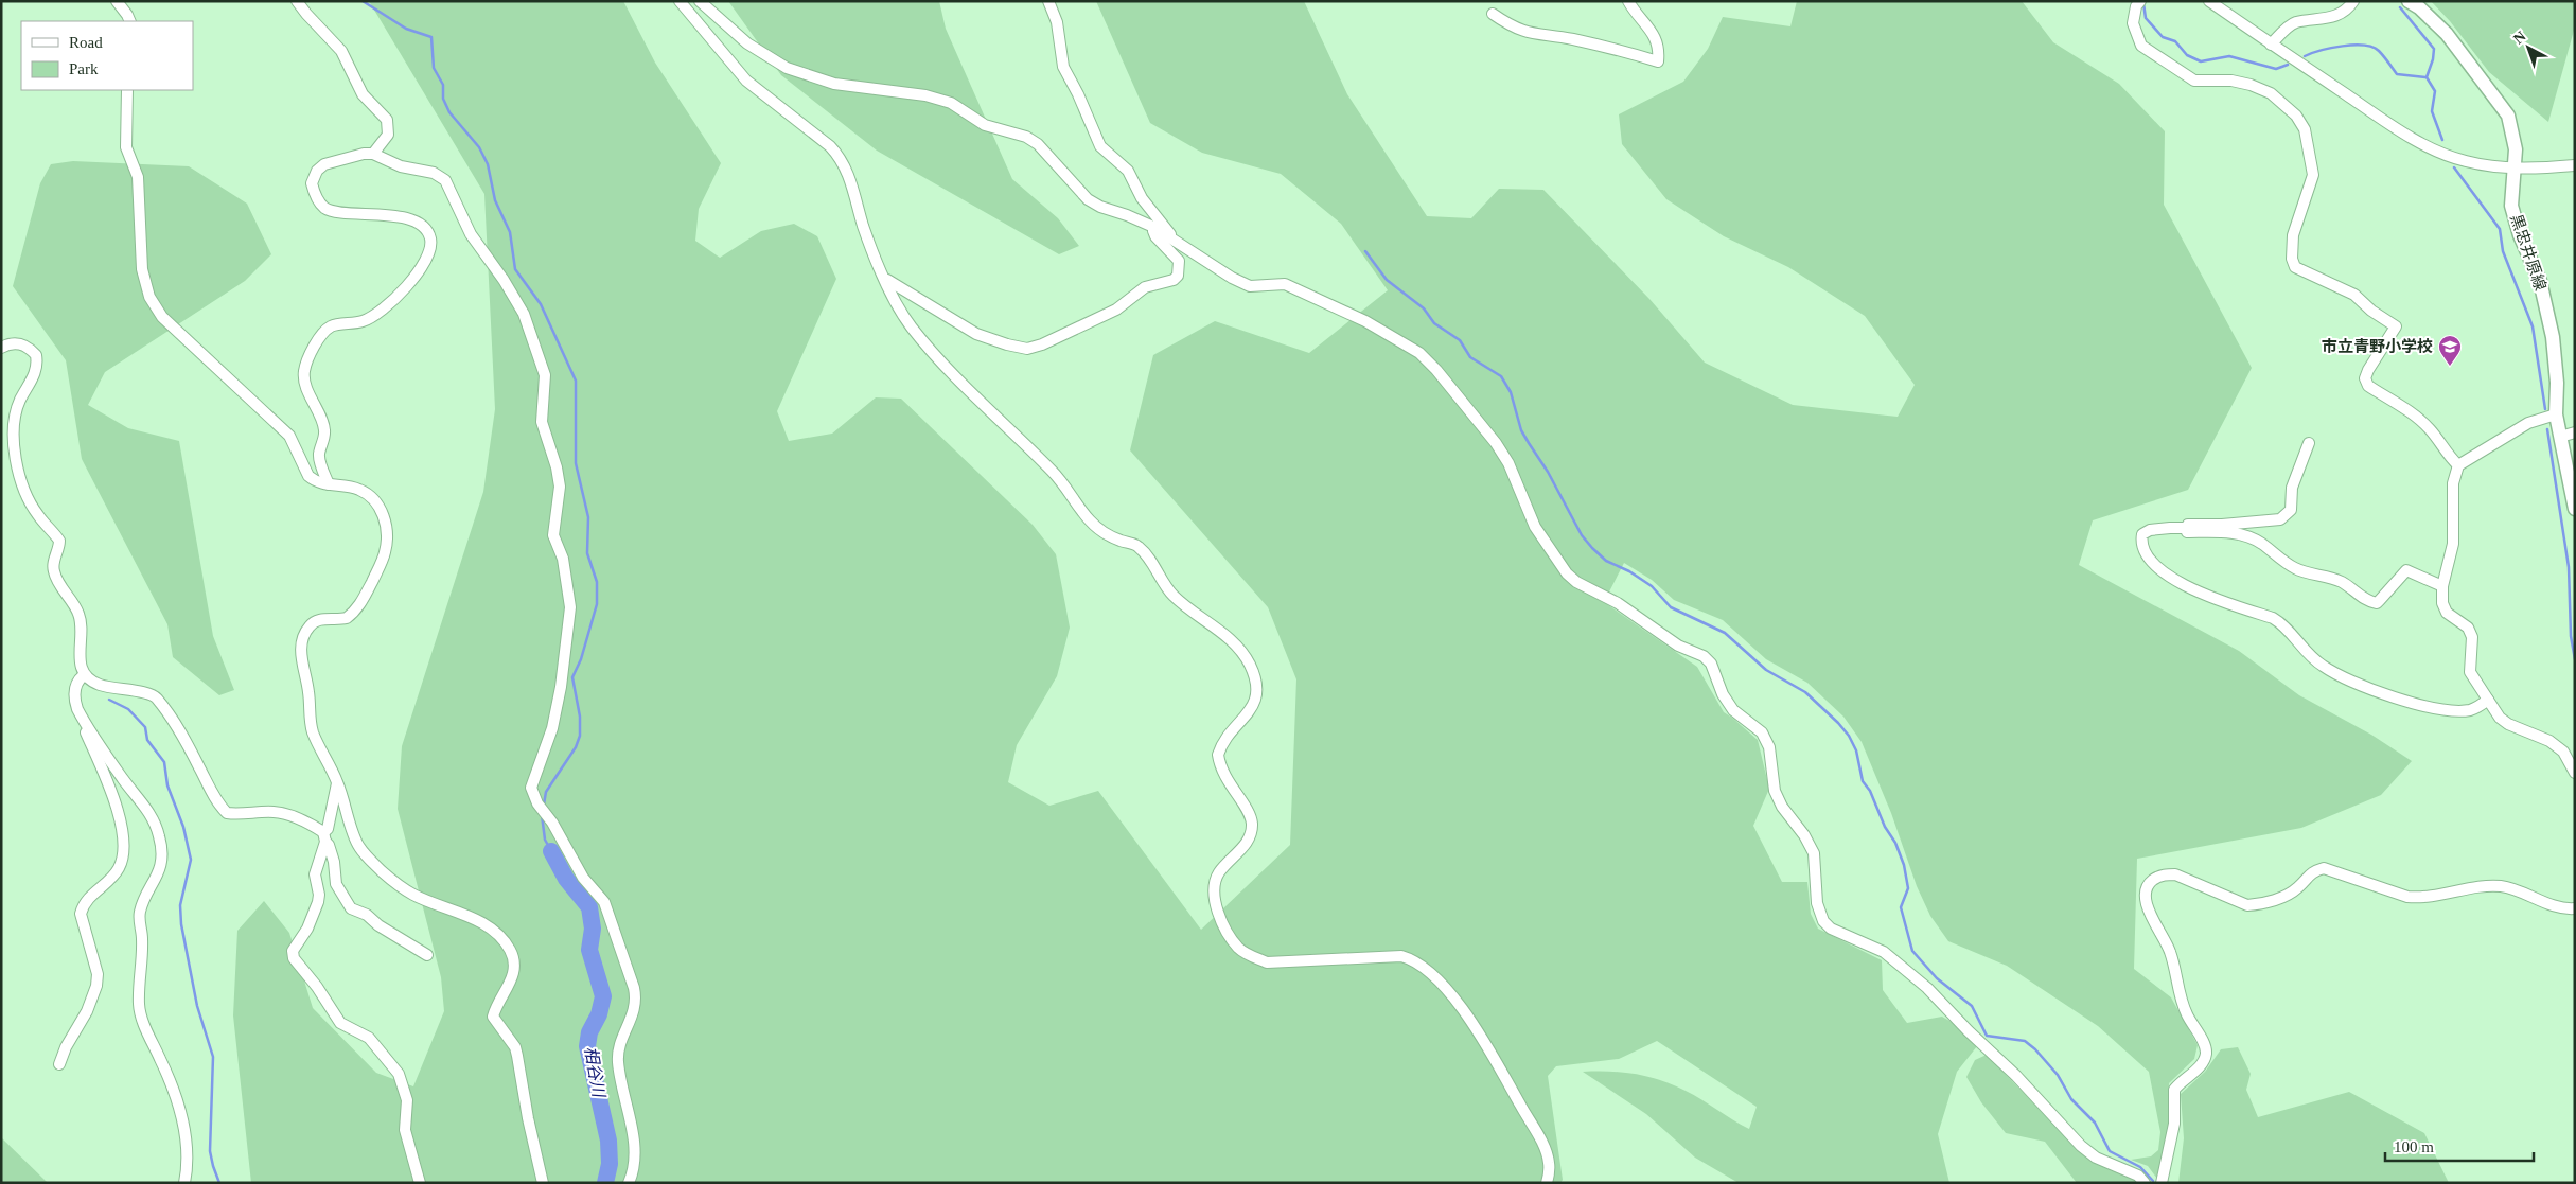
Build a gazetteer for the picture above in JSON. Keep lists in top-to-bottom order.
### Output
{
  "streets": {
    "main road": ["黒忠井原線"]
  },
  "water": ["相谷川"],
  "places": {
    "school or university": ["市立青野小学校"]
  },
  "legend": ["Road", "Park"],
  "scale_bar": "100 m",
  "north": "top left"
}
